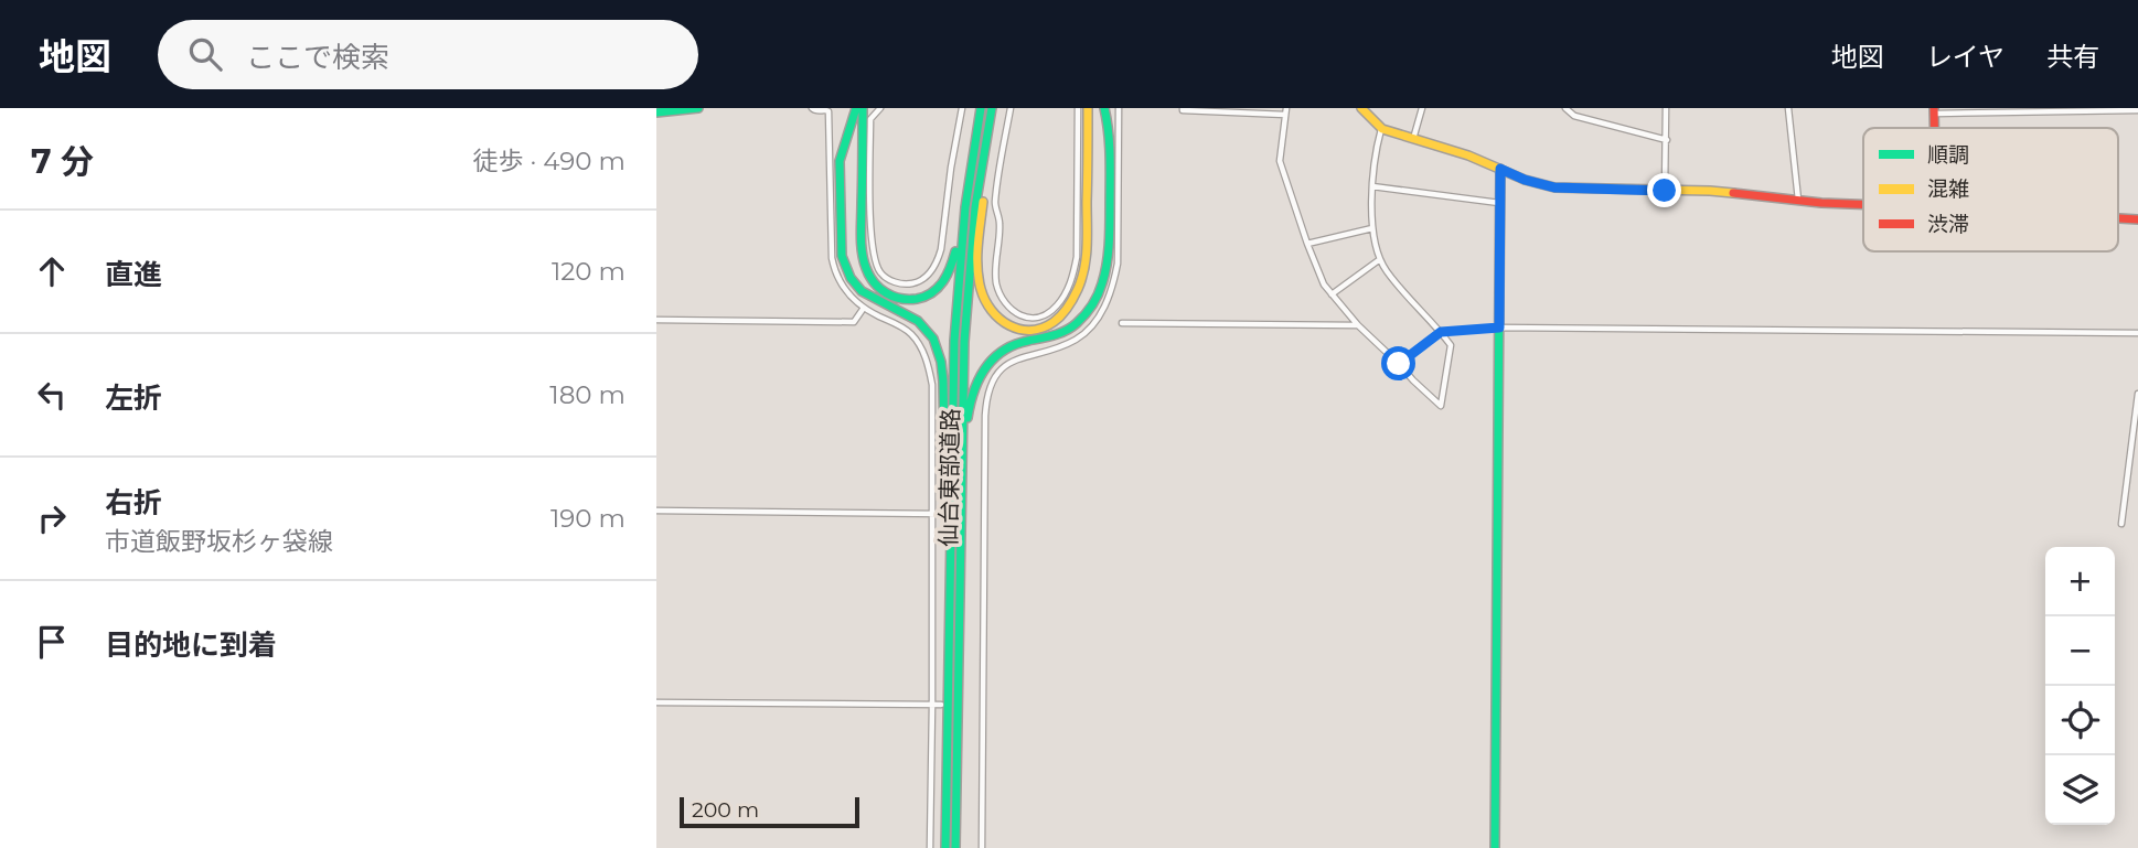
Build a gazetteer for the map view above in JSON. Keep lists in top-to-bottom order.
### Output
{
  "streets": {
    "main road": ["仙台東部道路"]
  },
  "legend": ["順調", "混雑", "渋滞"],
  "scale_bar": "200 m",
  "page": {
    "header": "地図",
    "search": "ここで検索",
    "nav": ["地図", "レイヤ", "共有"],
    "heading": ["7 分", "徒歩 · 490 m"],
    "list": [
      ["直進", "120 m"],
      ["左折", "180 m"],
      ["右折", "市道飯野坂杉ヶ袋線", "190 m"],
      "目的地に到着"
    ],
    "map_buttons": ["+", "−"],
    "scale": "200 m"
  }
}
